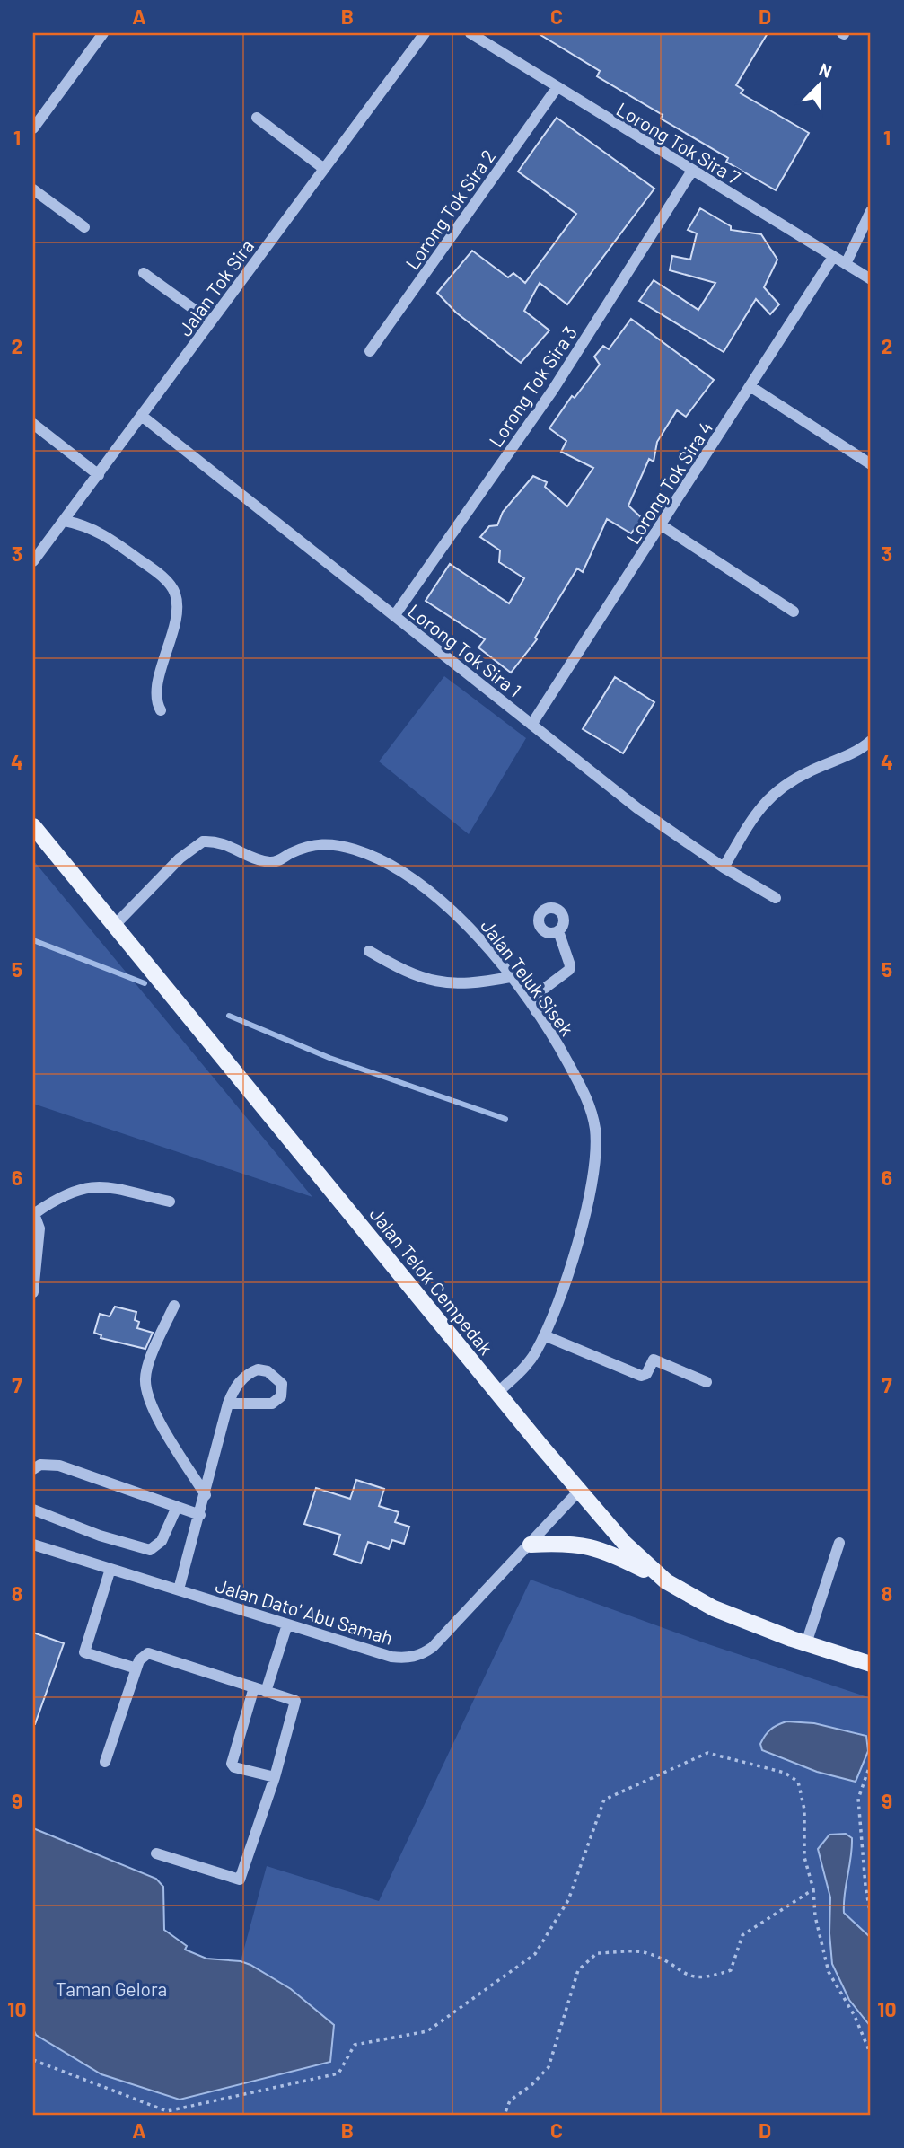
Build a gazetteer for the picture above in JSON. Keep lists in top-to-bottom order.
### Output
{
  "streets": {
    "main road": ["Jalan Telok Cempedak"],
    "street": [
      "Lorong Tok Sira 7",
      "Lorong Tok Sira 2",
      "Jalan Tok Sira",
      "Lorong Tok Sira 3",
      "Lorong Tok Sira 4",
      "Lorong Tok Sira 1",
      "Jalan Teluk Sisek",
      "Jalan Dato' Abu Samah"
    ]
  },
  "crossings": [
    ["Lorong Tok Sira 7", "Lorong Tok Sira 2"],
    ["Lorong Tok Sira 7", "Lorong Tok Sira 3"],
    ["Lorong Tok Sira 7", "Lorong Tok Sira 4"],
    ["Jalan Tok Sira", "Lorong Tok Sira 1"],
    ["Lorong Tok Sira 3", "Lorong Tok Sira 1"],
    ["Lorong Tok Sira 4", "Lorong Tok Sira 1"],
    ["Jalan Teluk Sisek", "Jalan Telok Cempedak"],
    ["Jalan Telok Cempedak", "Jalan Dato' Abu Samah"]
  ],
  "parks": ["Taman Gelora"],
  "north": "top right",
  "grid": {
    "columns": [
      "A",
      "B",
      "C",
      "D"
    ],
    "rows": [
      "1",
      "2",
      "3",
      "4",
      "5",
      "6",
      "7",
      "8",
      "9",
      "10"
    ]
  }
}
